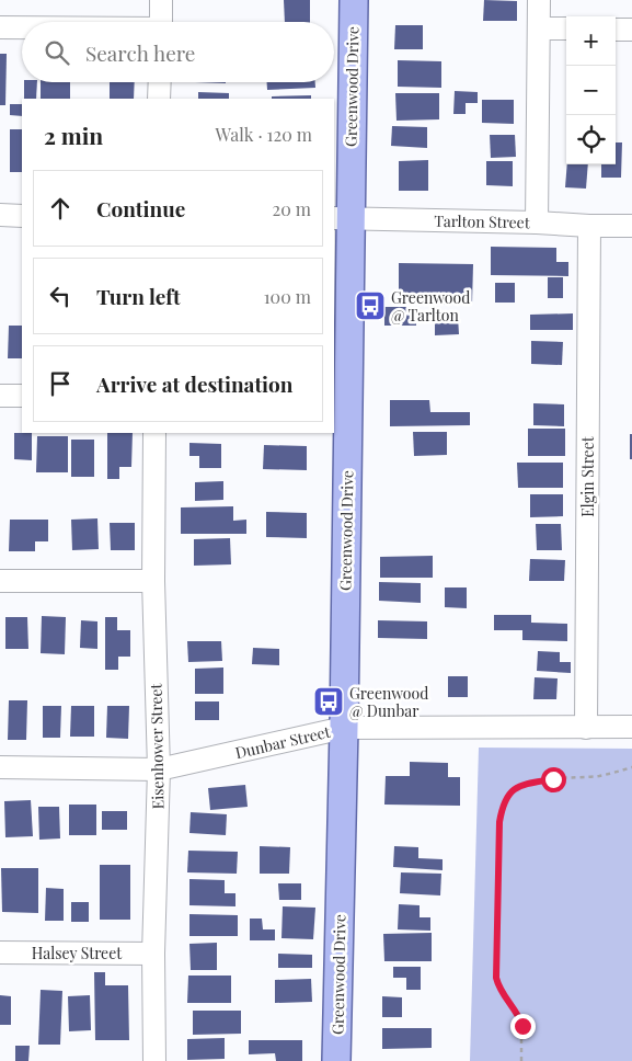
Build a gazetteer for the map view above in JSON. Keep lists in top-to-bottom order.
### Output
{
  "streets": {
    "main road": ["Greenwood Drive"],
    "street": [
      "Tarlton Street",
      "Elgin Street",
      "Dunbar Street",
      "Eisenhower Street",
      "Halsey Street"
    ]
  },
  "crossings": [
    ["Greenwood Drive", "Tarlton Street"],
    ["Greenwood Drive", "Dunbar Street"],
    ["Tarlton Street", "Elgin Street"],
    ["Elgin Street", "Dunbar Street"],
    ["Dunbar Street", "Eisenhower Street"],
    ["Eisenhower Street", "Halsey Street"]
  ],
  "places": {
    "bus stop": ["Greenwood @ Tarlton", "Greenwood @ Dunbar"]
  },
  "page": {
    "map_buttons": ["+", "−"],
    "search": "Search here",
    "heading": ["2 min", "Walk · 120 m"],
    "list": [
      ["Continue", "20 m"],
      ["Turn left", "100 m"],
      "Arrive at destination"
    ]
  }
}
